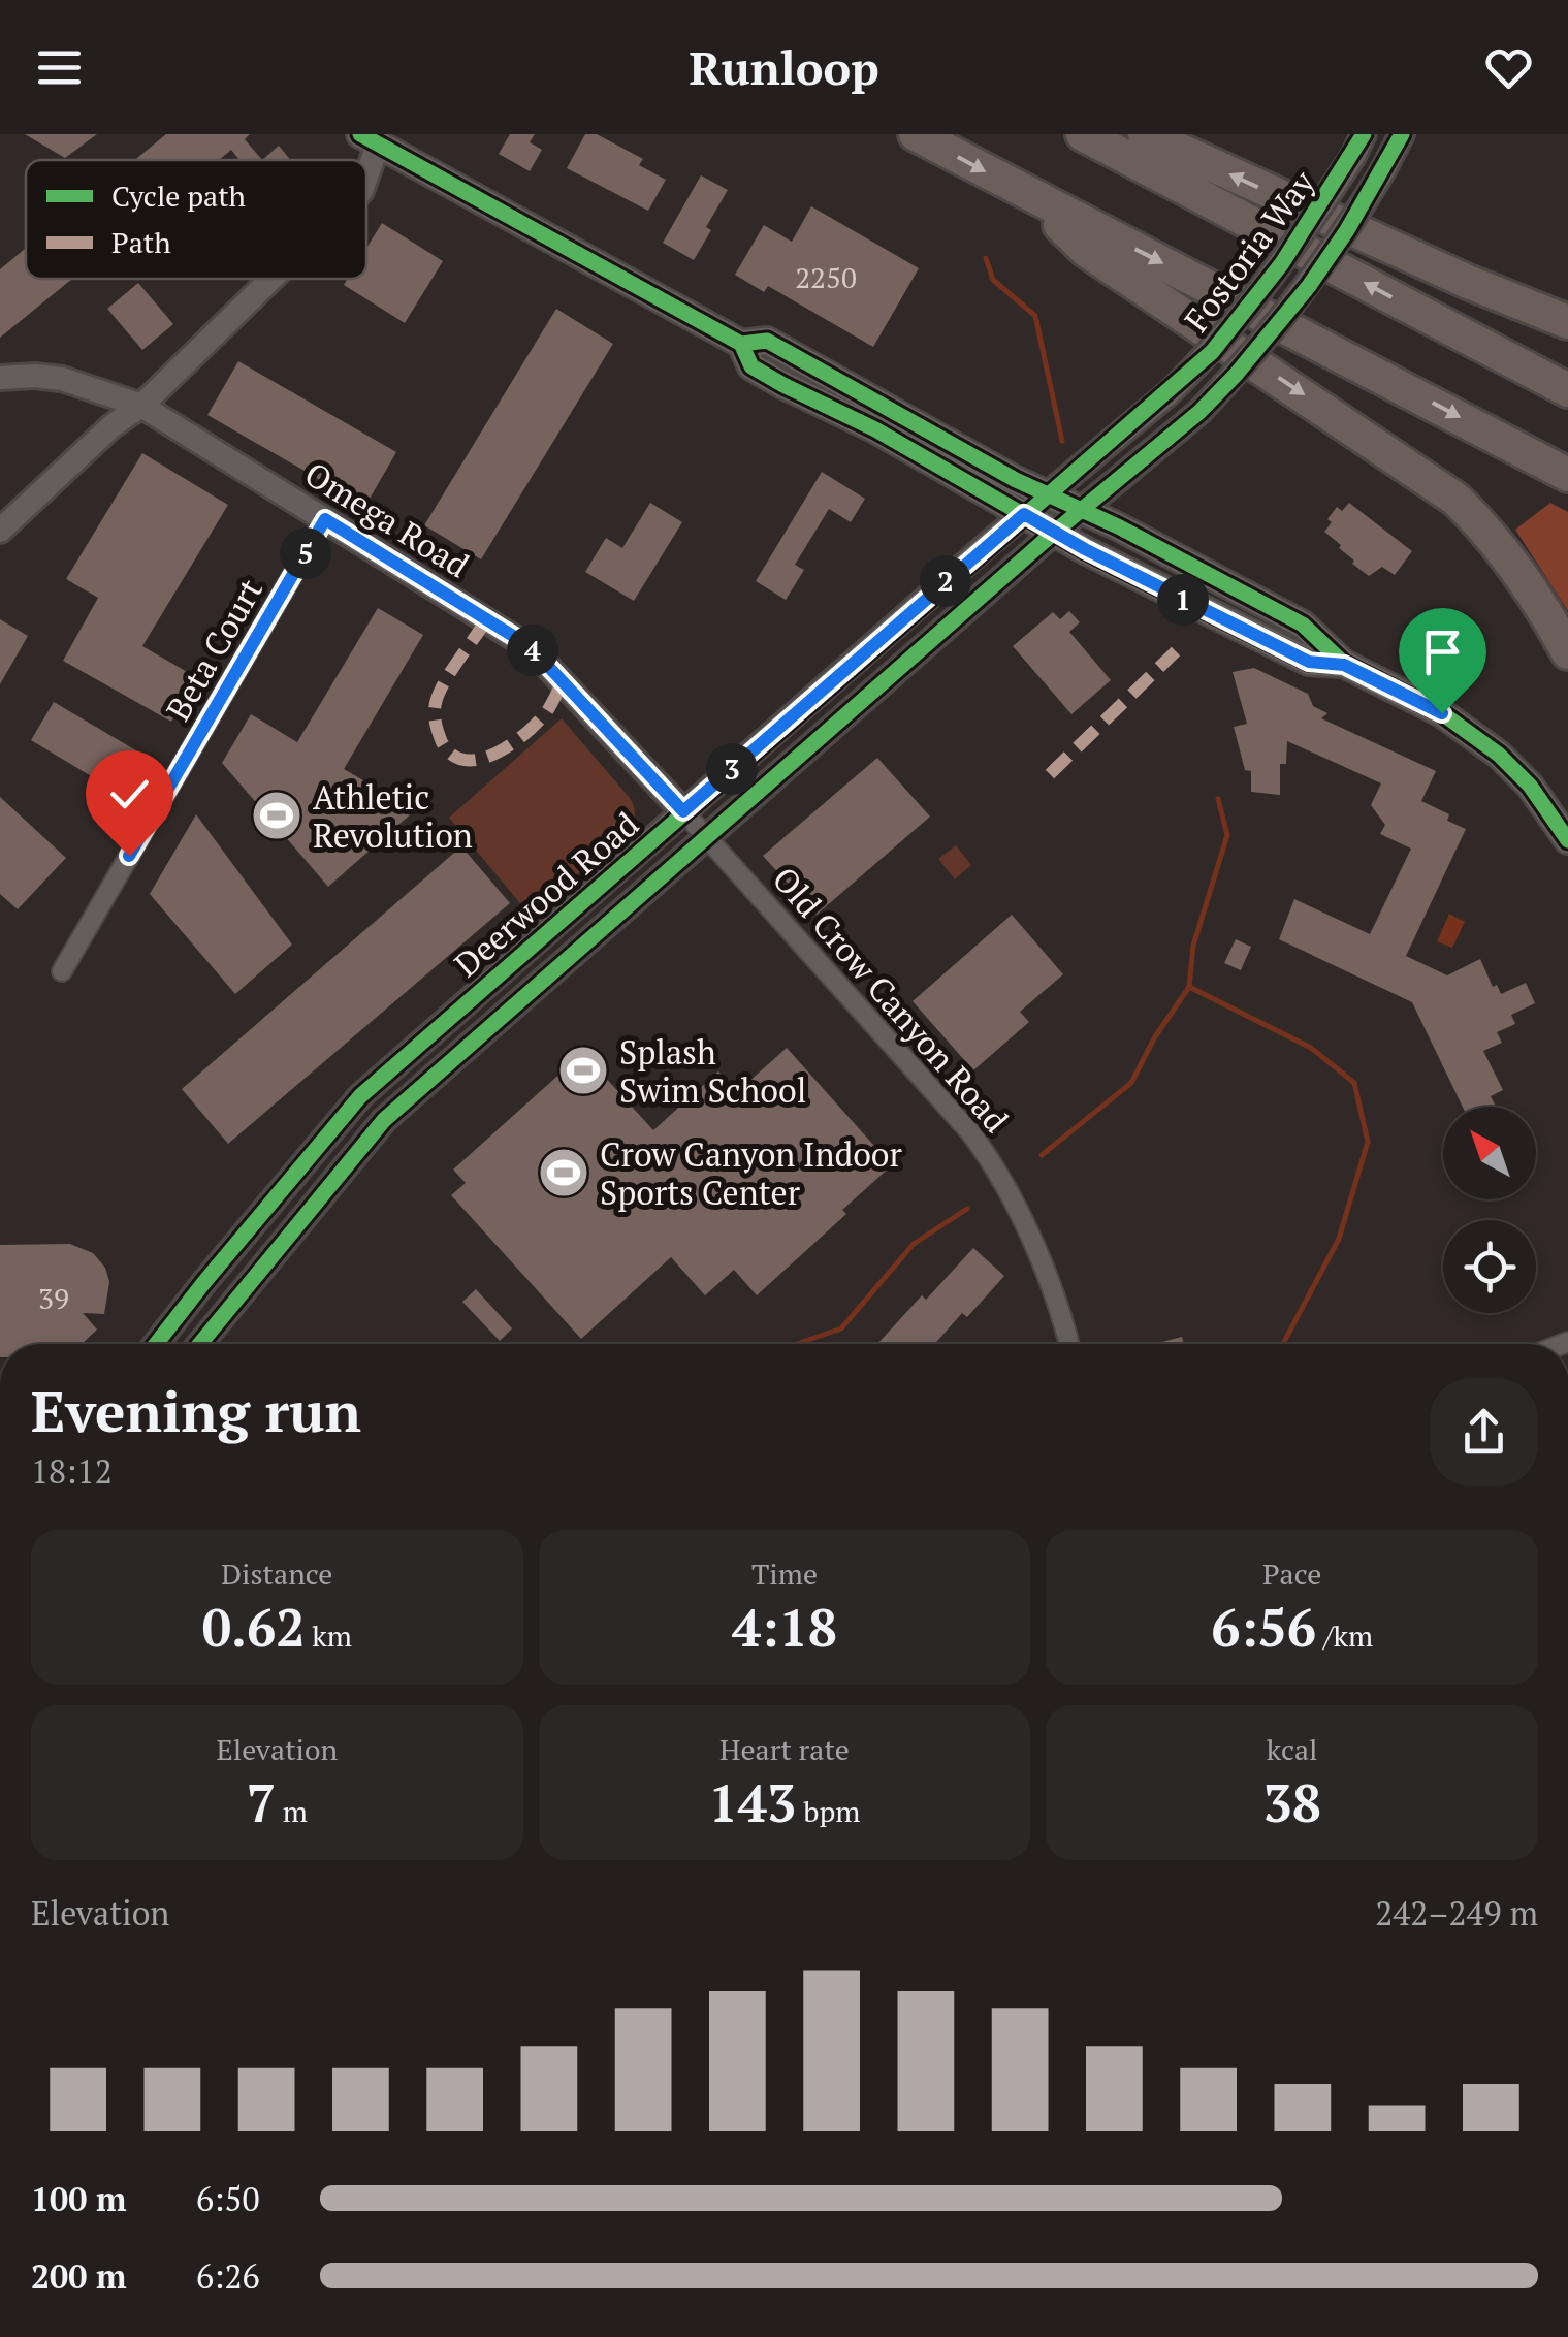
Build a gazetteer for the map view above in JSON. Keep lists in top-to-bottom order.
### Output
{
  "streets": {
    "street": [
      "Fostoria Way",
      "Omega Road",
      "Beta Court",
      "Deerwood Road",
      "Old Crow Canyon Road"
    ]
  },
  "crossings": [
    ["Fostoria Way", "Deerwood Road"],
    ["Omega Road", "Beta Court"],
    ["Omega Road", "Deerwood Road"],
    ["Omega Road", "Old Crow Canyon Road"],
    ["Deerwood Road", "Old Crow Canyon Road"]
  ],
  "places": {
    "sports": ["Athletic Revolution", "Splash Swim School", "Crow Canyon Indoor Sports Center"]
  },
  "house_numbers": ["2250", "39"],
  "legend": ["Cycle path", "Path"],
  "north": "top left",
  "page": {
    "header": "Runloop",
    "pins": [
      "5",
      "2",
      "1",
      "4",
      "3"
    ],
    "heading": ["Evening run", "18:12"],
    "stats": [
      ["Distance", "0.62 km"],
      ["Time", "4:18"],
      ["Pace", "6:56 /km"],
      ["Elevation", "7 m"],
      ["Heart rate", "143 bpm"],
      ["kcal", "38"]
    ],
    "chart": ["Elevation", "242–249 m"],
    "list": [
      {
        "name": "100 m",
        "note": "6:50"
      },
      {
        "name": "200 m",
        "note": "6:26"
      }
    ]
  }
}
